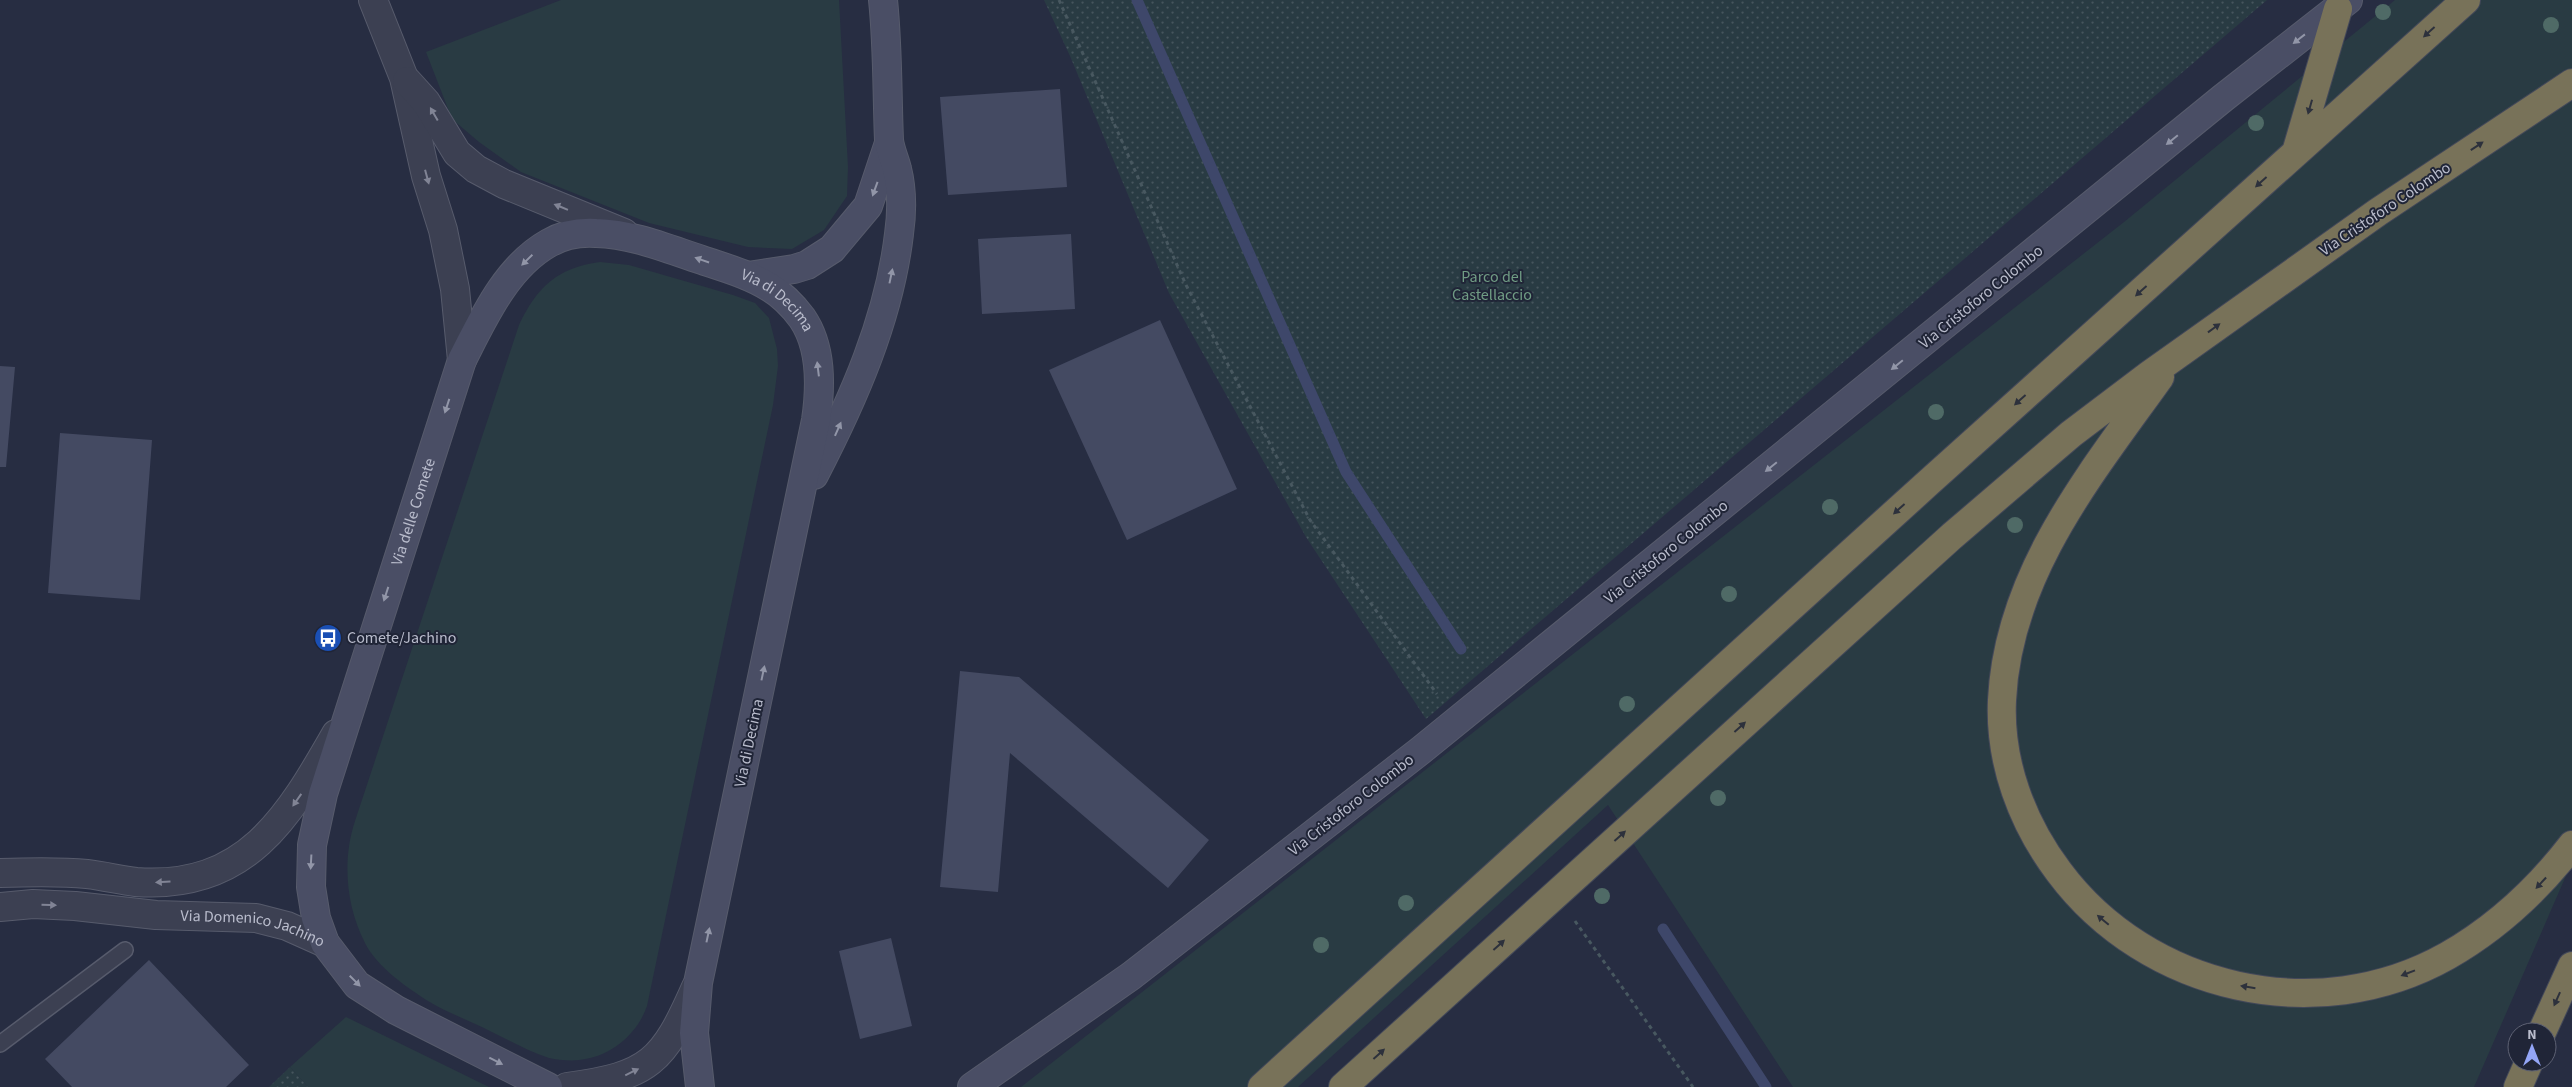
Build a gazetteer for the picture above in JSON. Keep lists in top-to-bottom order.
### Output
{
  "streets": {
    "highway": ["Via Cristoforo Colombo"],
    "main road": ["Via di Decima", "Via delle Comete", "Via Domenico Jachino"]
  },
  "crossings": [
    ["Via delle Comete", "Via Domenico Jachino"]
  ],
  "one_way": ["Via Domenico Jachino"],
  "parks": ["Parco del Castellaccio"],
  "places": {
    "bus stop": ["Comete/Jachino"]
  },
  "north": "top"
}
